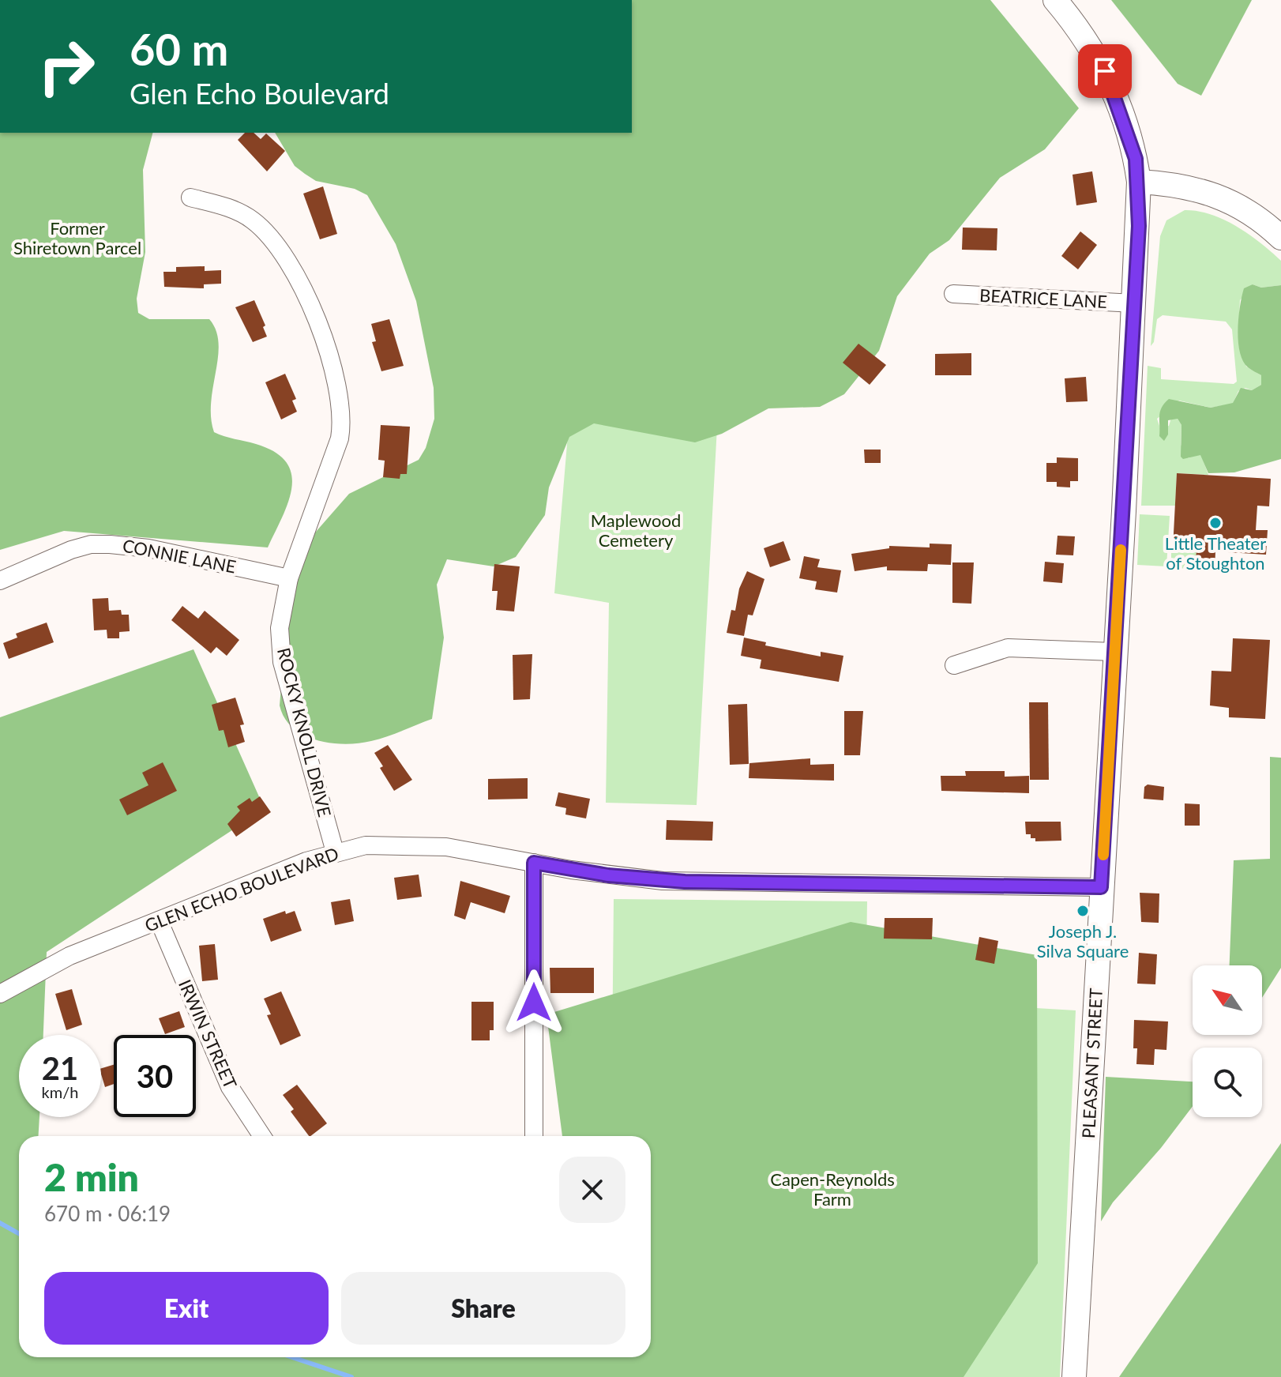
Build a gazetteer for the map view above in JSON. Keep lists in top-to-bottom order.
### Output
{
  "streets": {
    "main road": ["PLEASANT STREET"],
    "street": [
      "BEATRICE LANE",
      "CONNIE LANE",
      "ROCKY KNOLL DRIVE",
      "GLEN ECHO BOULEVARD",
      "IRWIN STREET"
    ]
  },
  "crossings": [
    ["BEATRICE LANE", "PLEASANT STREET"],
    ["CONNIE LANE", "ROCKY KNOLL DRIVE"],
    ["ROCKY KNOLL DRIVE", "GLEN ECHO BOULEVARD"],
    ["GLEN ECHO BOULEVARD", "IRWIN STREET"],
    ["GLEN ECHO BOULEVARD", "PLEASANT STREET"]
  ],
  "parks": ["Former Shiretown Parcel", "Maplewood Cemetery", "Capen-Reynolds Farm"],
  "places": ["Little Theater of Stoughton", "Joseph J. Silva Square"],
  "north": "top left",
  "page": {
    "turn": ["60 m", "Glen Echo Boulevard"],
    "speed": "21 km/h",
    "limit": "30",
    "heading": ["2 min", "670 m · 06:19"],
    "buttons": ["Exit", "Share"]
  }
}
